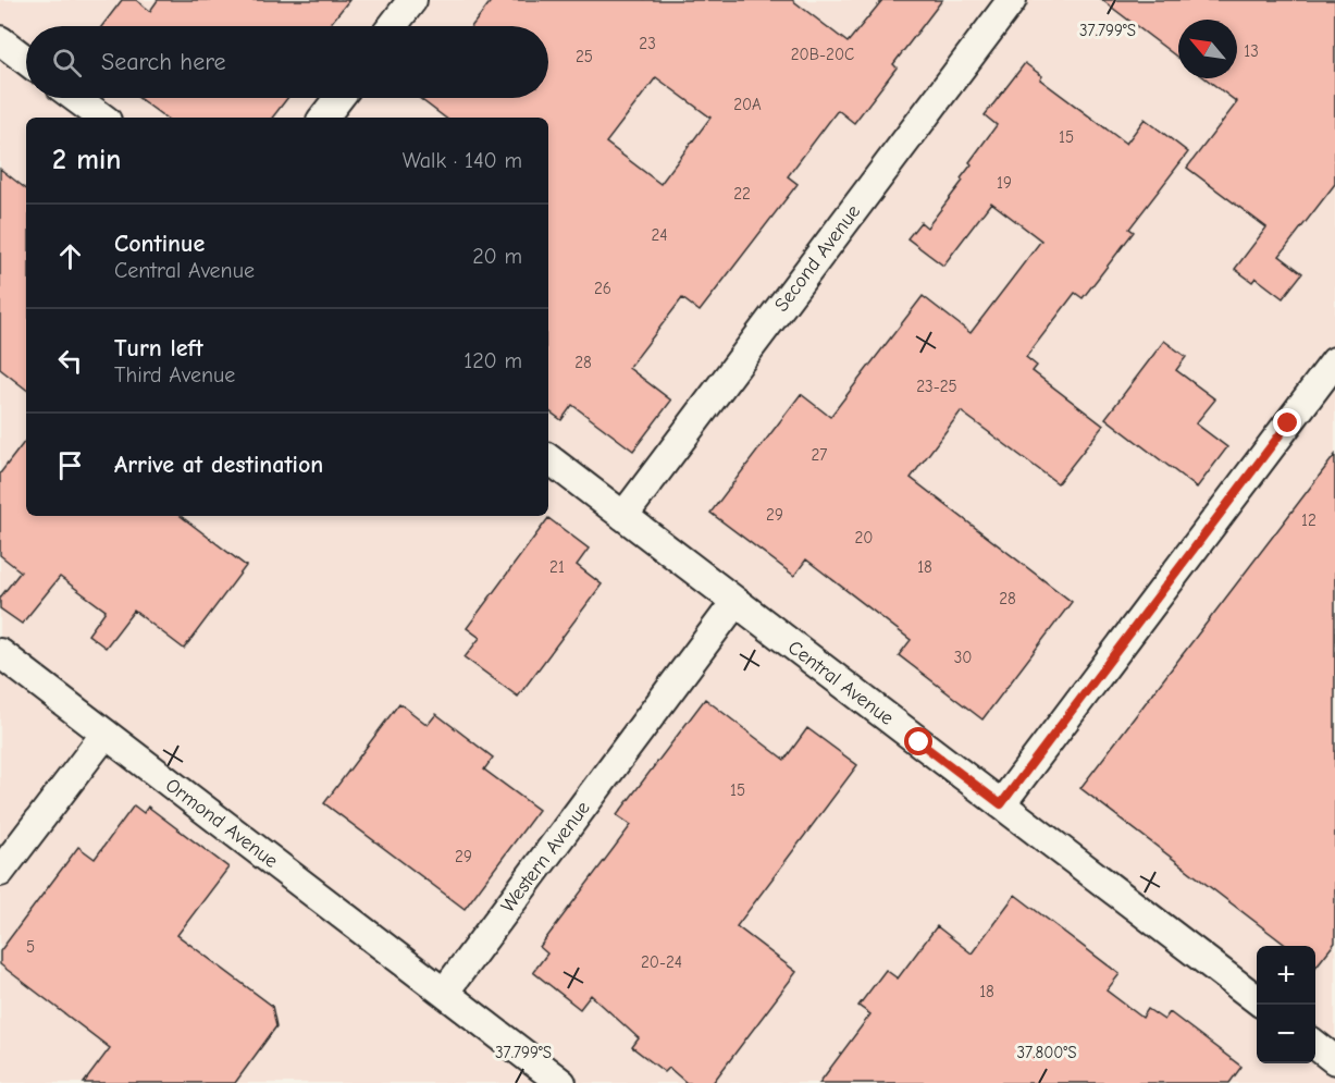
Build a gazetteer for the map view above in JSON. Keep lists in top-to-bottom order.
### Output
{
  "streets": {
    "street": [
      "Second Avenue",
      "Central Avenue",
      "Ormond Avenue",
      "Western Avenue"
    ]
  },
  "crossings": [
    ["Second Avenue", "Central Avenue"],
    ["Central Avenue", "Western Avenue"],
    ["Ormond Avenue", "Western Avenue"]
  ],
  "house_numbers": [
    "23",
    "13",
    "20B-20C",
    "25",
    "20A",
    "15",
    "19",
    "22",
    "24",
    "26",
    "28",
    "23-25",
    "27",
    "29",
    "12",
    "20",
    "21",
    "18",
    "28",
    "30",
    "15",
    "29",
    "5",
    "20-24",
    "18"
  ],
  "north": "top left",
  "page": {
    "search": "Search here",
    "heading": ["2 min", "Walk · 140 m"],
    "list": [
      ["Continue", "Central Avenue", "20 m"],
      ["Turn left", "Third Avenue", "120 m"],
      "Arrive at destination"
    ],
    "map_buttons": ["+", "−"]
  },
  "coordinates": ["37.799°S", "37.800°S"]
}
